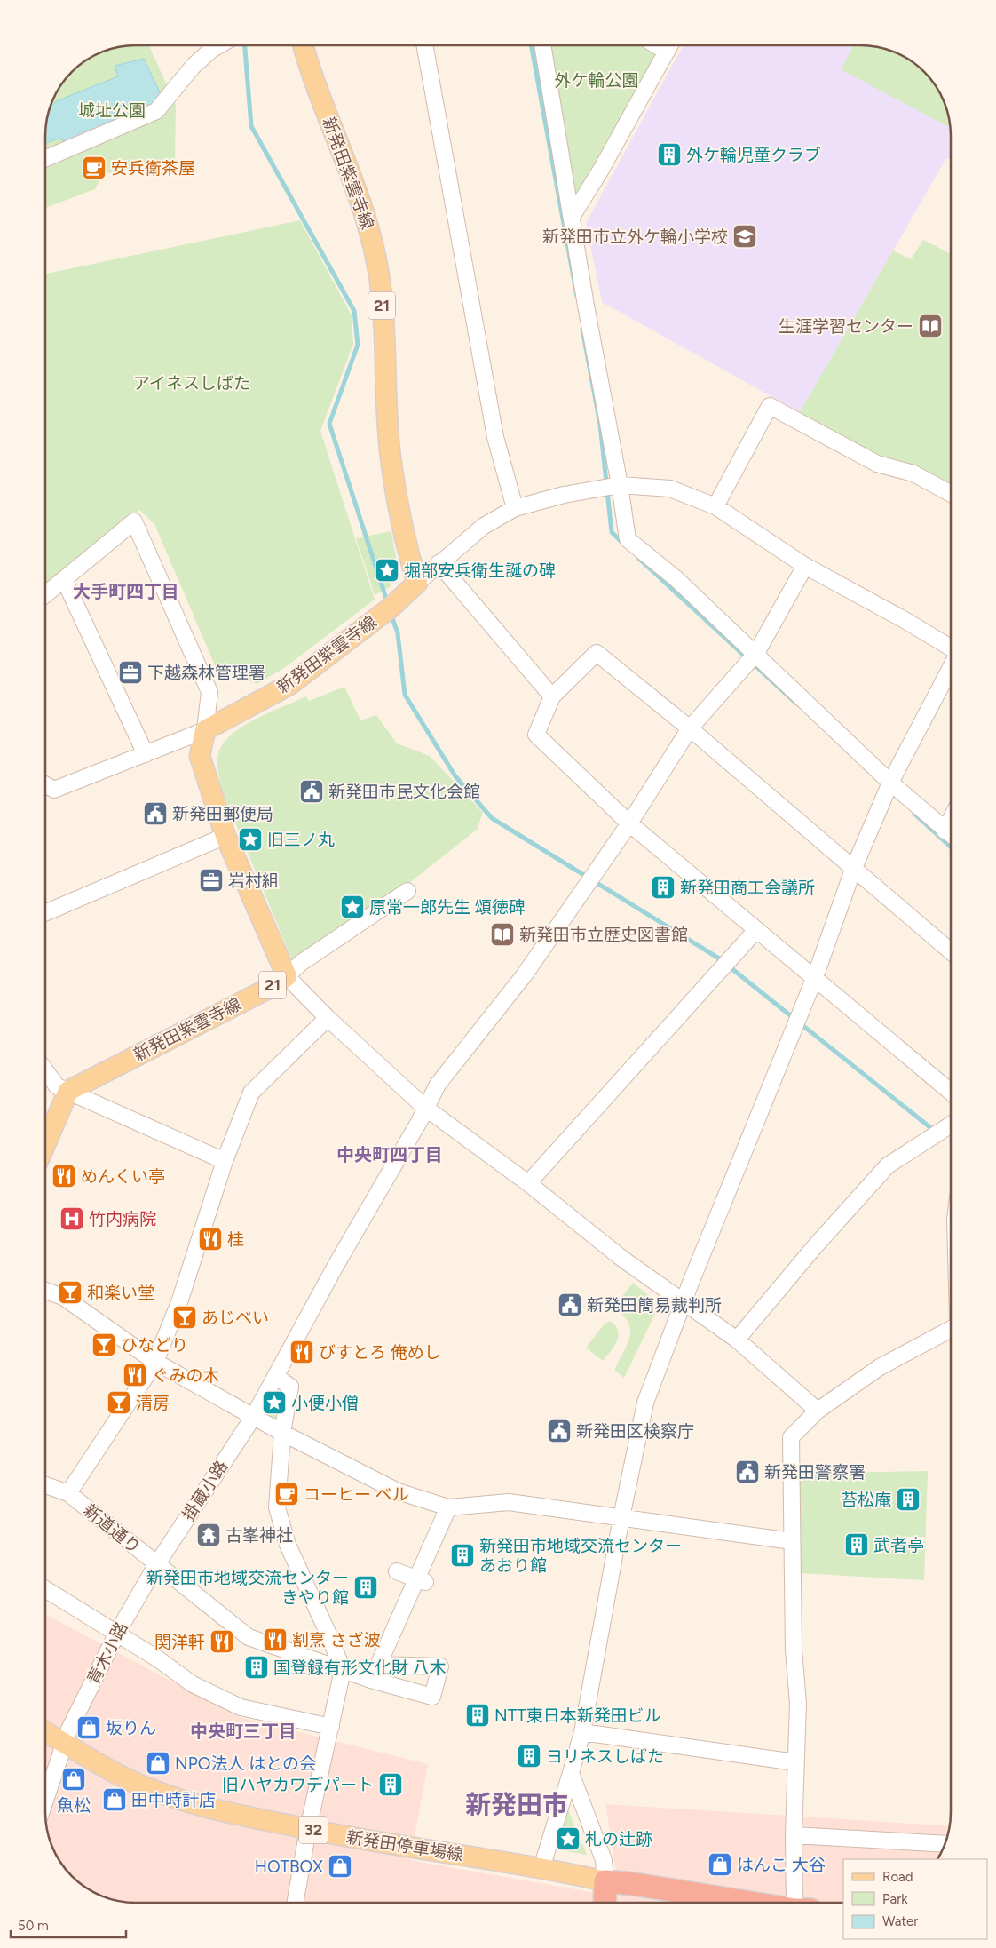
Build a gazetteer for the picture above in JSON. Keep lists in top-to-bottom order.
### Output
{
  "streets": {
    "main road": [
      "新発田紫雲寺線",
      "21",
      "32",
      "新発田停車場線"
    ],
    "street": ["掛蔵小路", "新道通り", "青木小路"]
  },
  "crossings": [
    ["新発田紫雲寺線", "21"],
    ["掛蔵小路", "新道通り"],
    ["掛蔵小路", "青木小路"],
    ["新道通り", "青木小路"],
    ["青木小路", "新発田停車場線"]
  ],
  "districts": [
    "大手町四丁目",
    "中央町四丁目",
    "中央町三丁目",
    "新発田市"
  ],
  "parks": ["外ケ輪公園", "城址公園", "アイネスしばた"],
  "places": {
    "building": [
      "外ケ輪児童クラブ",
      "新発田商工会議所",
      "苔松庵",
      "武者亭",
      "新発田市地域交流センター あおり館",
      "新発田市地域交流センター きやり館",
      "国登録有形文化財 八木",
      "NTT東日本新発田ビル",
      "ヨリネスしばた",
      "旧ハヤカワデパート"
    ],
    "cafe": ["安兵衛茶屋", "コーヒー ベル"],
    "school or university": ["新発田市立外ケ輪小学校"],
    "library": ["生涯学習センター", "新発田市立歴史図書館"],
    "place": [
      "堀部安兵衛生誕の碑",
      "旧三ノ丸",
      "原常一郎先生 頌徳碑",
      "小便小僧",
      "札の辻跡"
    ],
    "office": ["下越森林管理署", "岩村組"],
    "public building": [
      "新発田市民文化会館",
      "新発田郵便局",
      "新発田簡易裁判所",
      "新発田区検察庁",
      "新発田警察署"
    ],
    "restaurant": [
      "めんくい亭",
      "桂",
      "びすとろ 俺めし",
      "ぐみの木",
      "割烹 さざ波",
      "関洋軒"
    ],
    "hospital": ["竹内病院"],
    "bar": [
      "和楽い堂",
      "あじべい",
      "ひなどり",
      "清房"
    ],
    "temple": ["古峯神社"],
    "shop": [
      "坂りん",
      "NPO法人 はとの会",
      "魚松",
      "田中時計店",
      "はんこ 大谷",
      "HOTBOX"
    ]
  },
  "legend": ["Road", "Park", "Water"],
  "scale_bar": "50 m"
}
